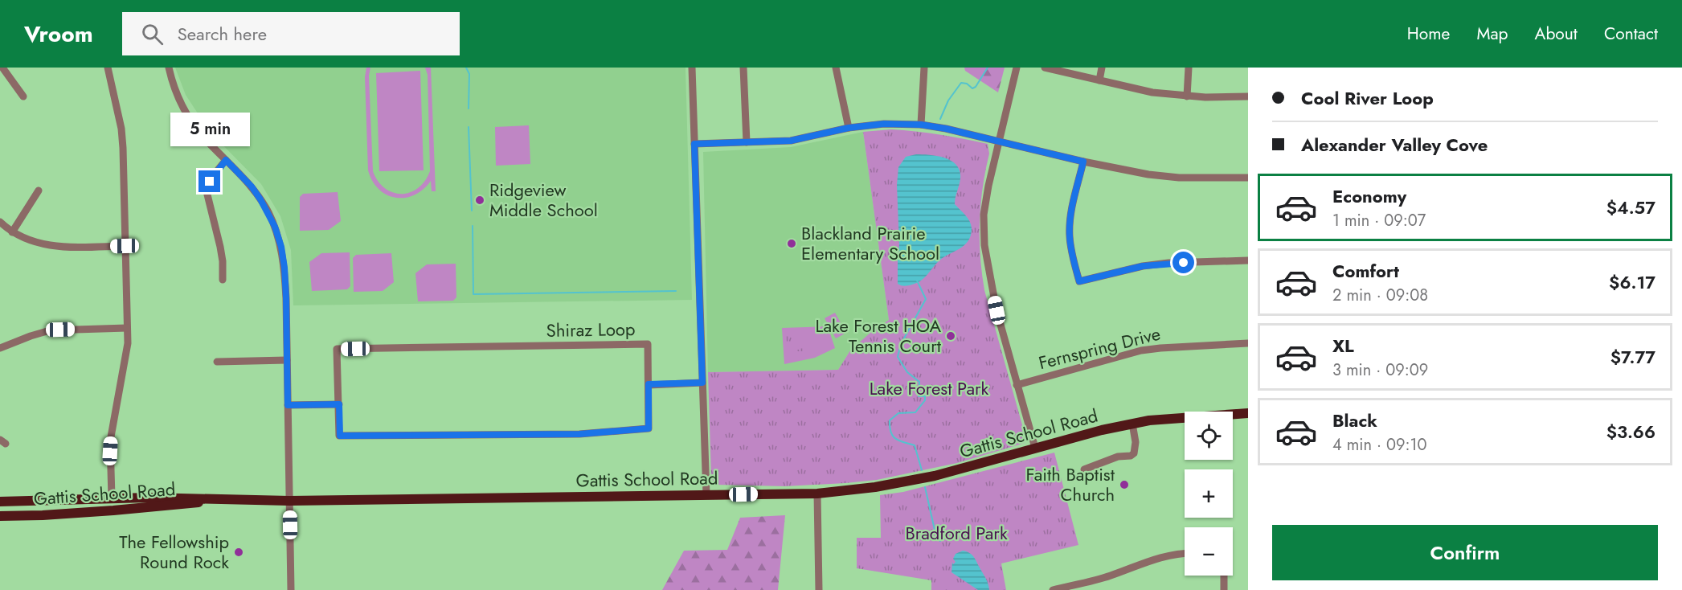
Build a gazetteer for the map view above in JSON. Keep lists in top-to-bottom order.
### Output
{
  "streets": {
    "main road": ["Gattis School Road"],
    "street": ["Shiraz Loop", "Fernspring Drive"]
  },
  "parks": ["Lake Forest Park", "Bradford Park"],
  "places": [
    "Ridgeview Middle School",
    "Blackland Prairie Elementary School",
    "Lake Forest HOA Tennis Court",
    "Faith Baptist Church",
    "The Fellowship Round Rock"
  ],
  "page": {
    "header": "Vroom",
    "search": "Search here",
    "nav": [
      "Home",
      "Map",
      "About",
      "Contact"
    ],
    "banner": ["Cool River Loop", "Alexander Valley Cove"],
    "bubble": "5 min",
    "list": [
      {
        "name": "Economy",
        "note": "1 min · 09:07",
        "value": "$4.57"
      },
      {
        "name": "Comfort",
        "note": "2 min · 09:08",
        "value": "$6.17"
      },
      {
        "name": "XL",
        "note": "3 min · 09:09",
        "value": "$7.77"
      },
      {
        "name": "Black",
        "note": "4 min · 09:10",
        "value": "$3.66"
      }
    ],
    "map_buttons": ["+", "−"],
    "buttons": "Confirm"
  }
}
